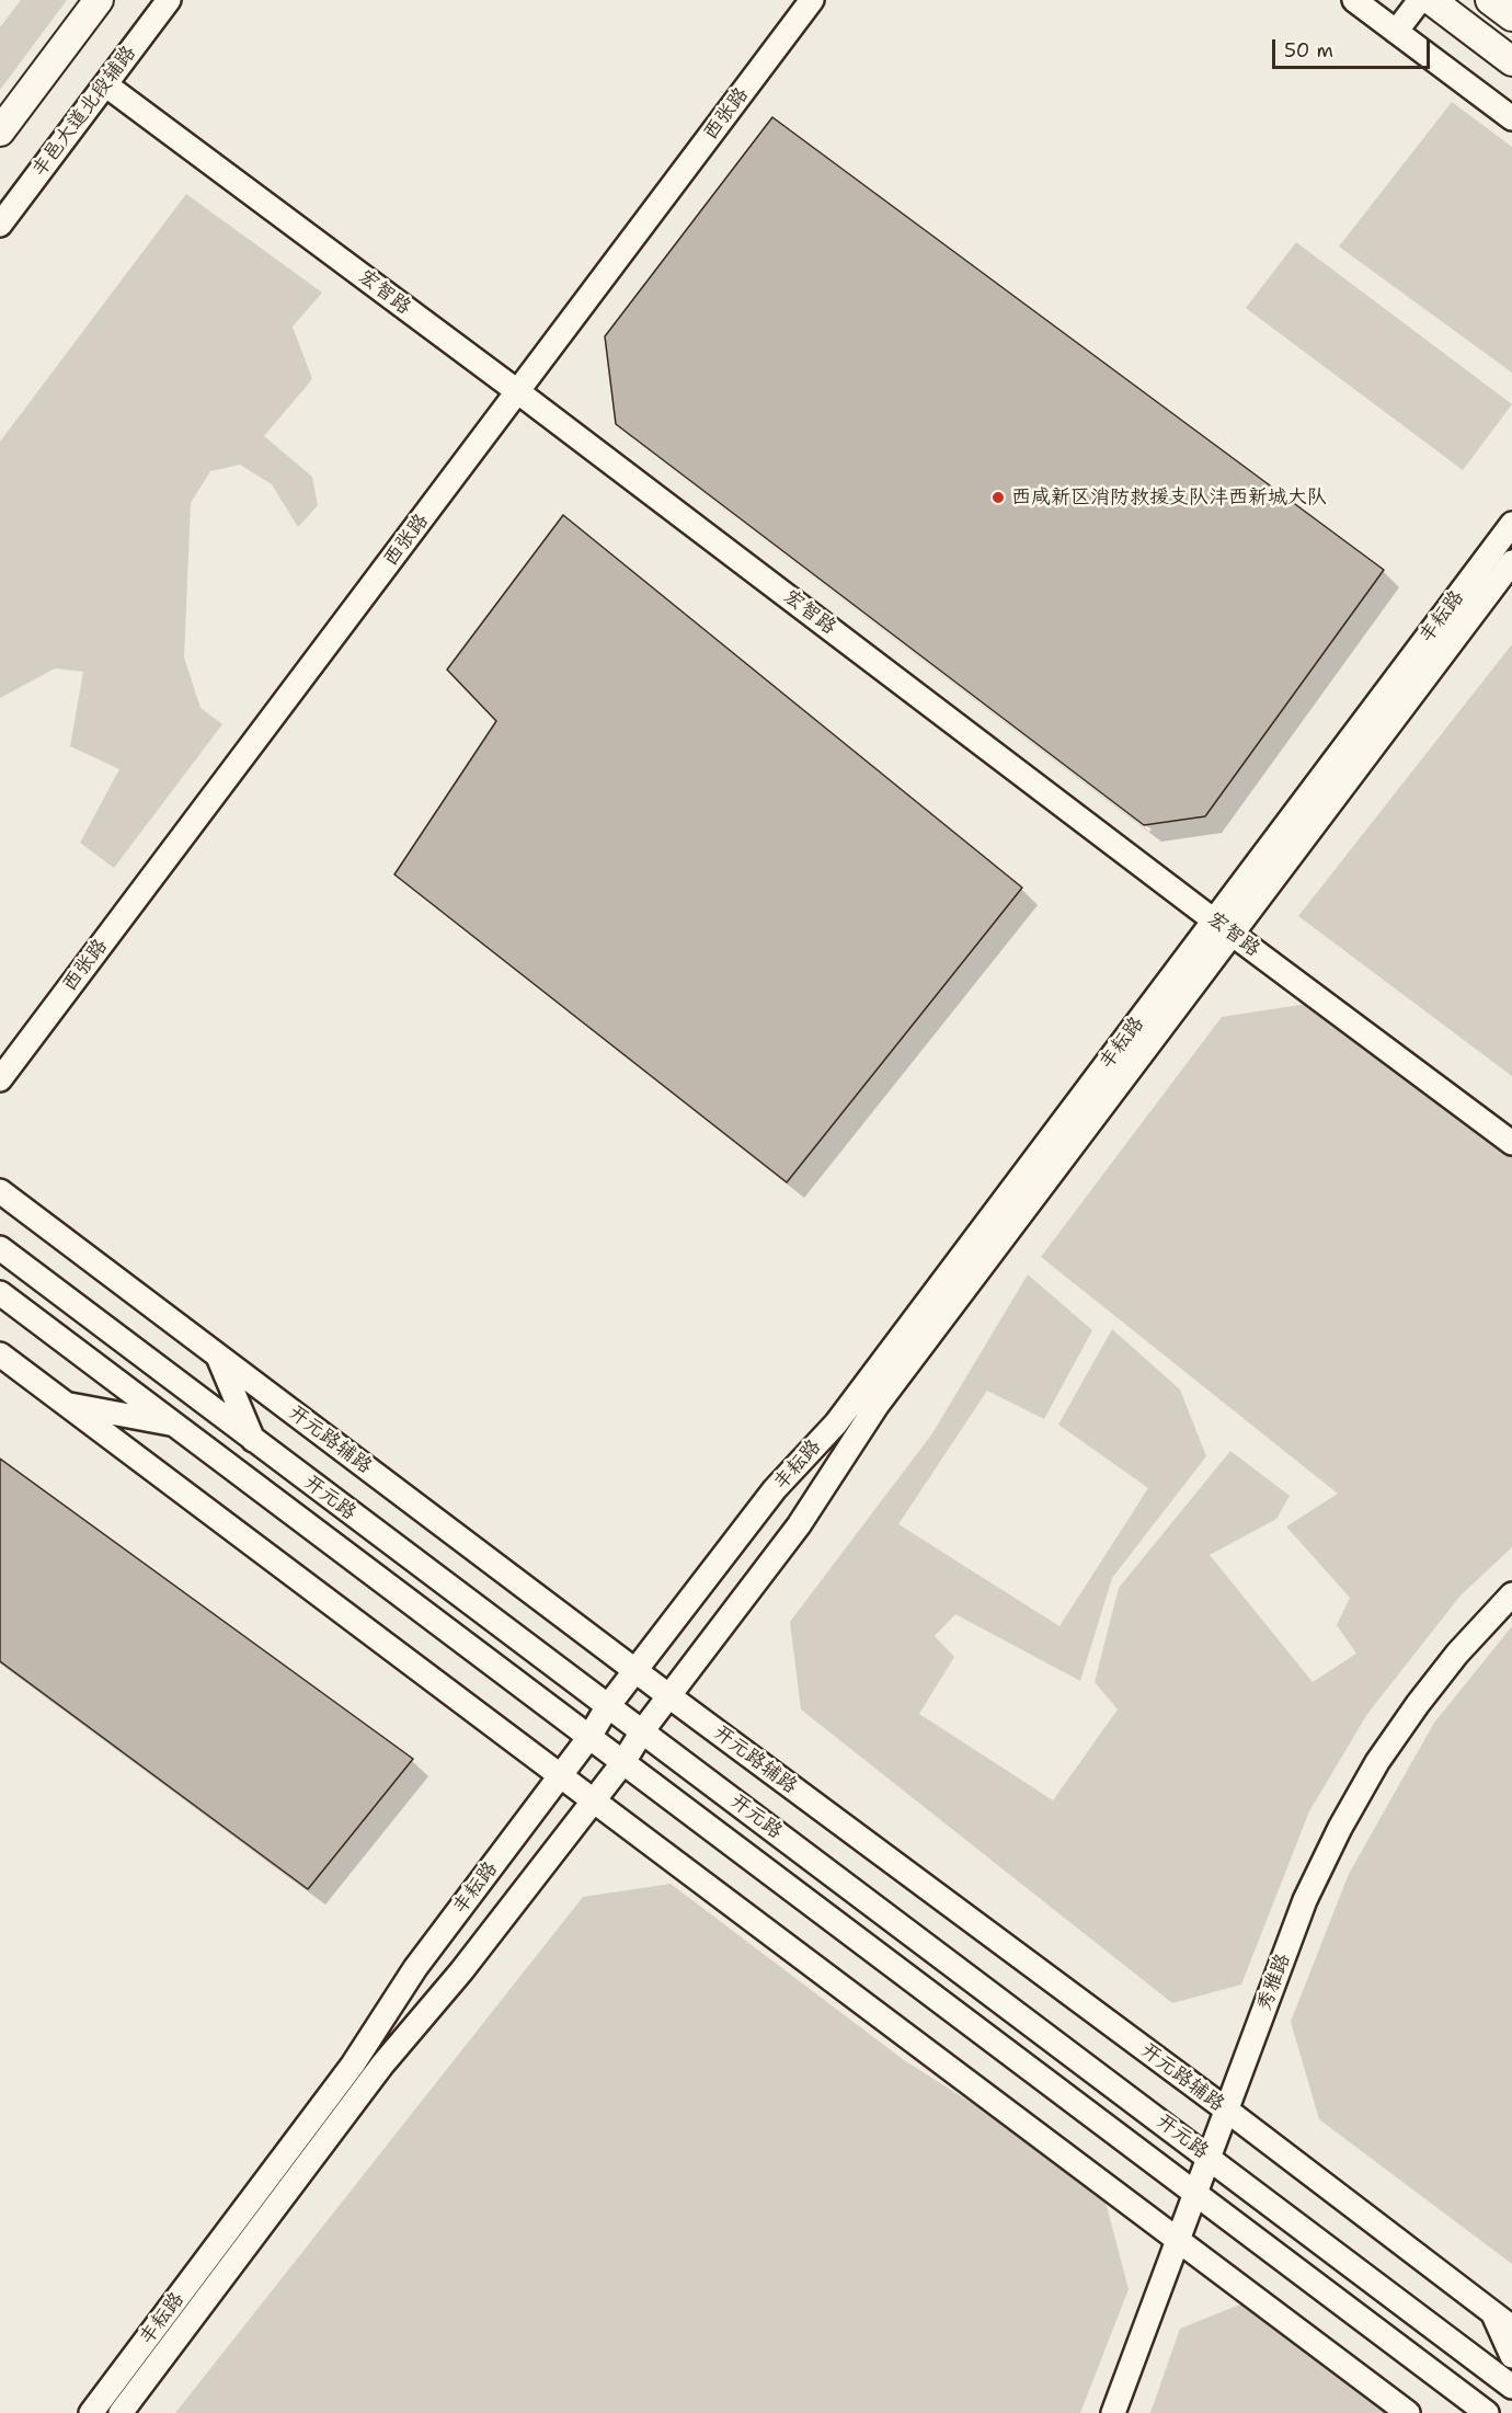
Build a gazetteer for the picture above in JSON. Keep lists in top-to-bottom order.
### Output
{
  "streets": {
    "street": [
      "丰邑大道北段辅路",
      "西张路",
      "宏智路",
      "丰耘路",
      "开元路辅路",
      "开元路",
      "秀雅路"
    ]
  },
  "crossings": [
    ["丰邑大道北段辅路", "宏智路"],
    ["西张路", "宏智路"],
    ["宏智路", "丰耘路"],
    ["丰耘路", "开元路辅路"],
    ["丰耘路", "开元路"],
    ["开元路辅路", "秀雅路"],
    ["开元路", "秀雅路"]
  ],
  "places": ["西咸新区消防救援支队沣西新城大队"],
  "scale_bar": "50 m"
}
